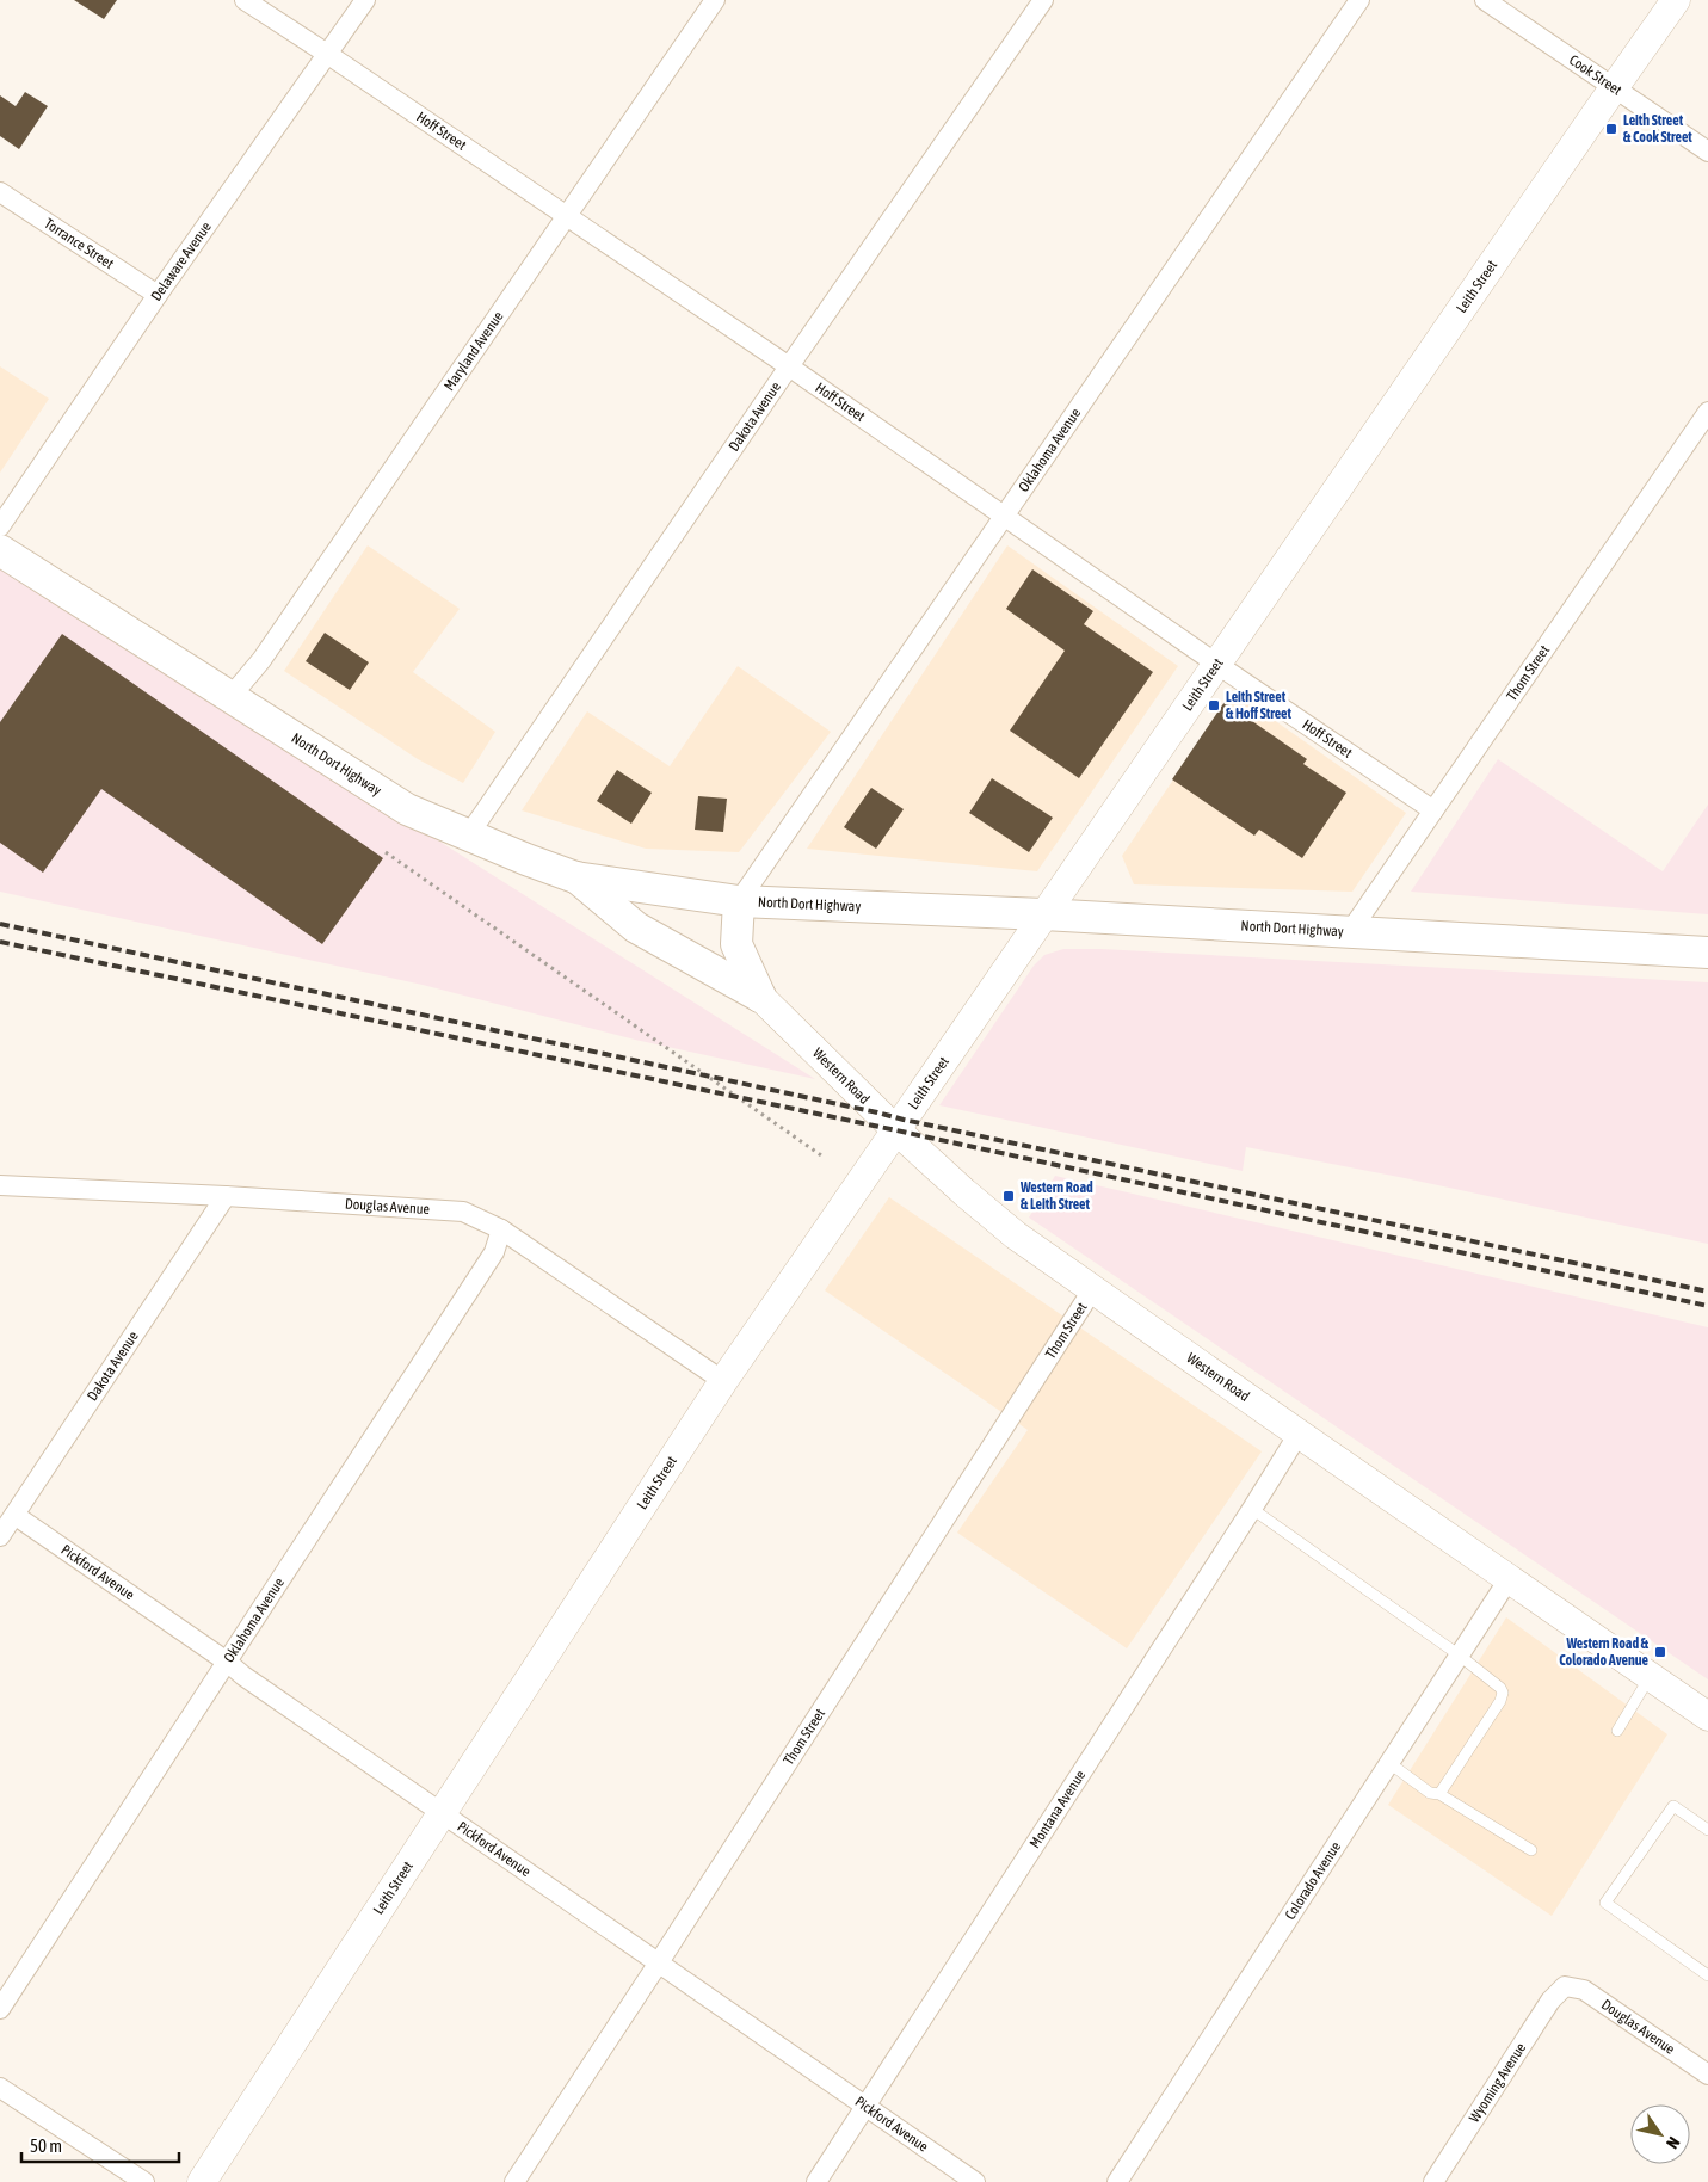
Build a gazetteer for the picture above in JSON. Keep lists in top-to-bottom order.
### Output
{
  "streets": {
    "main road": ["North Dort Highway"],
    "street": [
      "Cook Street",
      "Hoff Street",
      "Torrance Street",
      "Delaware Avenue",
      "Leith Street",
      "Maryland Avenue",
      "Dakota Avenue",
      "Oklahoma Avenue",
      "Thom Street",
      "Western Road",
      "Douglas Avenue",
      "Pickford Avenue",
      "Montana Avenue",
      "Colorado Avenue",
      "Wyoming Avenue"
    ]
  },
  "crossings": [
    ["Cook Street", "Leith Street"],
    ["Hoff Street", "Delaware Avenue"],
    ["Hoff Street", "Leith Street"],
    ["Hoff Street", "Maryland Avenue"],
    ["Hoff Street", "Dakota Avenue"],
    ["Hoff Street", "Oklahoma Avenue"],
    ["Hoff Street", "Thom Street"],
    ["Torrance Street", "Delaware Avenue"],
    ["Leith Street", "North Dort Highway"],
    ["Leith Street", "Western Road"],
    ["Leith Street", "Douglas Avenue"],
    ["Leith Street", "Pickford Avenue"],
    ["Maryland Avenue", "North Dort Highway"],
    ["Dakota Avenue", "North Dort Highway"],
    ["Dakota Avenue", "Douglas Avenue"],
    ["Dakota Avenue", "Pickford Avenue"],
    ["Oklahoma Avenue", "North Dort Highway"],
    ["Oklahoma Avenue", "Douglas Avenue"],
    ["Oklahoma Avenue", "Pickford Avenue"],
    ["Thom Street", "North Dort Highway"],
    ["Thom Street", "Western Road"],
    ["Thom Street", "Pickford Avenue"],
    ["Western Road", "Montana Avenue"],
    ["Western Road", "Colorado Avenue"],
    ["Douglas Avenue", "Wyoming Avenue"],
    ["Pickford Avenue", "Montana Avenue"]
  ],
  "places": {
    "transit": [
      "Leith Street & Cook Street",
      "Leith Street & Hoff Street",
      "Western Road & Leith Street",
      "Western Road & Colorado Avenue"
    ]
  },
  "scale_bar": "50 m",
  "north": "bottom right"
}
